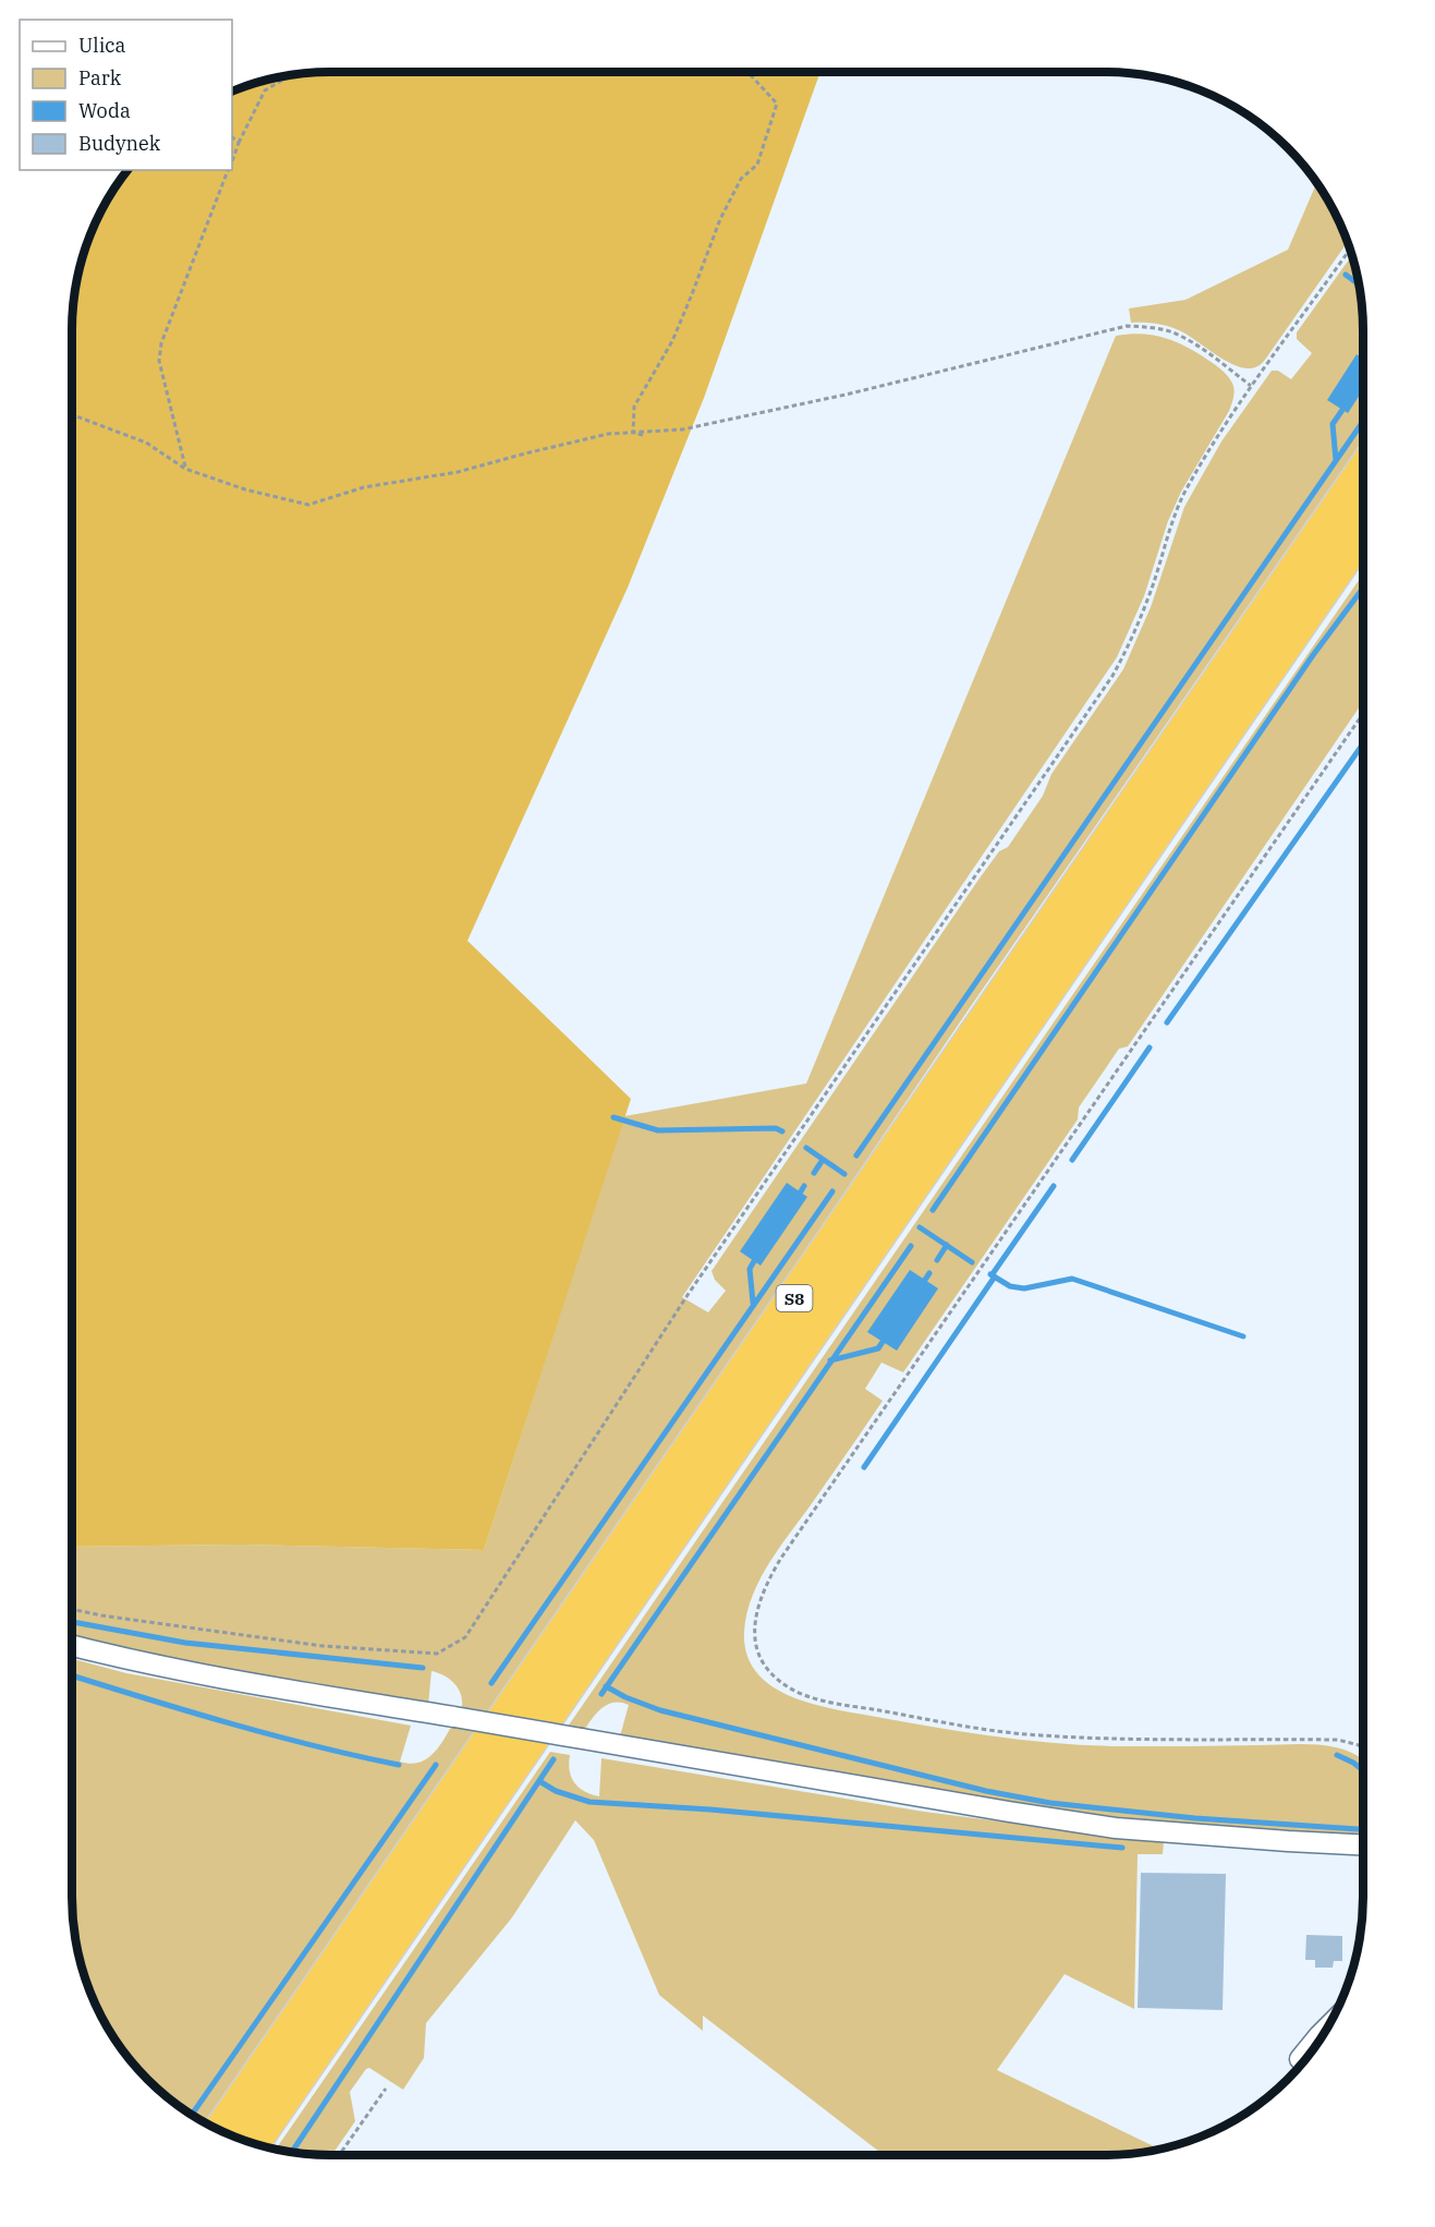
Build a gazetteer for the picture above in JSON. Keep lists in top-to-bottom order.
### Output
{
  "streets": {
    "highway": ["S8"]
  },
  "legend": [
    "Ulica",
    "Park",
    "Woda",
    "Budynek"
  ]
}
